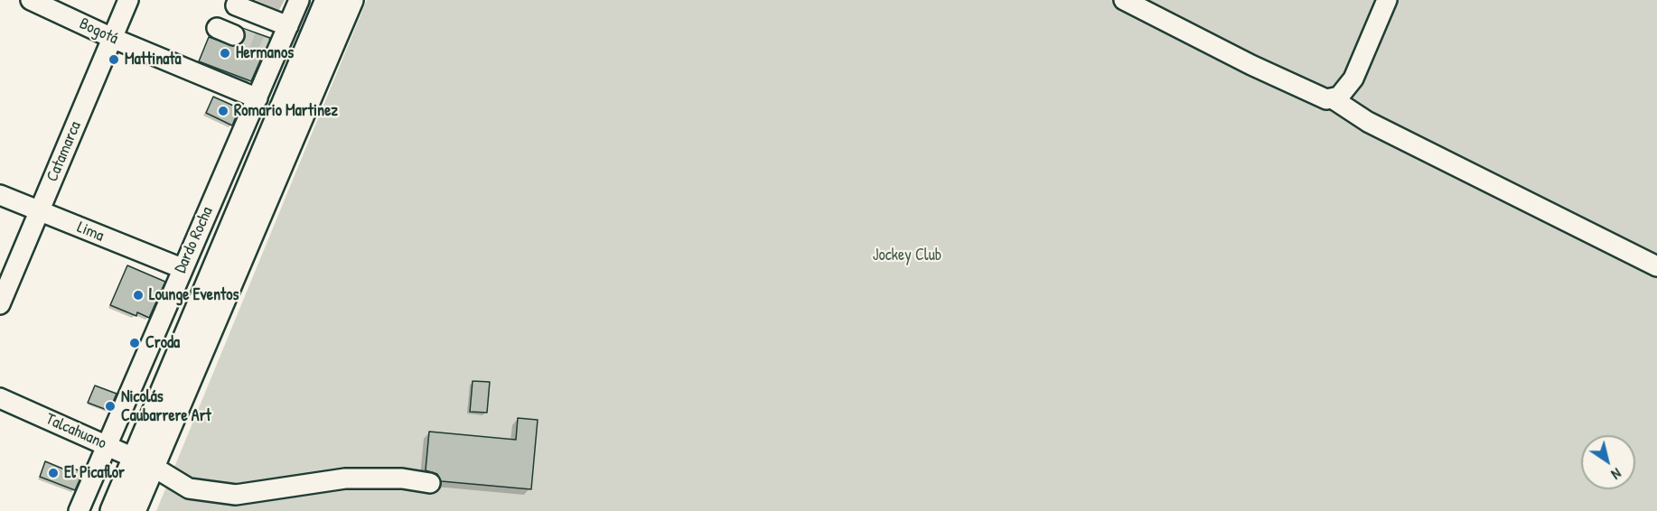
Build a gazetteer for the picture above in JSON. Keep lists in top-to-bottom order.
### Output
{
  "streets": {
    "street": [
      "Bogotá",
      "Catamarca",
      "Lima",
      "Dardo Rocha",
      "Talcahuano"
    ]
  },
  "crossings": [
    ["Bogotá", "Catamarca"],
    ["Bogotá", "Dardo Rocha"],
    ["Catamarca", "Lima"],
    ["Lima", "Dardo Rocha"],
    ["Dardo Rocha", "Talcahuano"]
  ],
  "parks": ["Jockey Club"],
  "places": [
    "Hermanos",
    "Mattinata",
    "Romario Martinez",
    "Lounge Eventos",
    "Croda",
    "Nicolás Caubarrere Art",
    "El Picaflor"
  ],
  "north": "bottom right"
}
